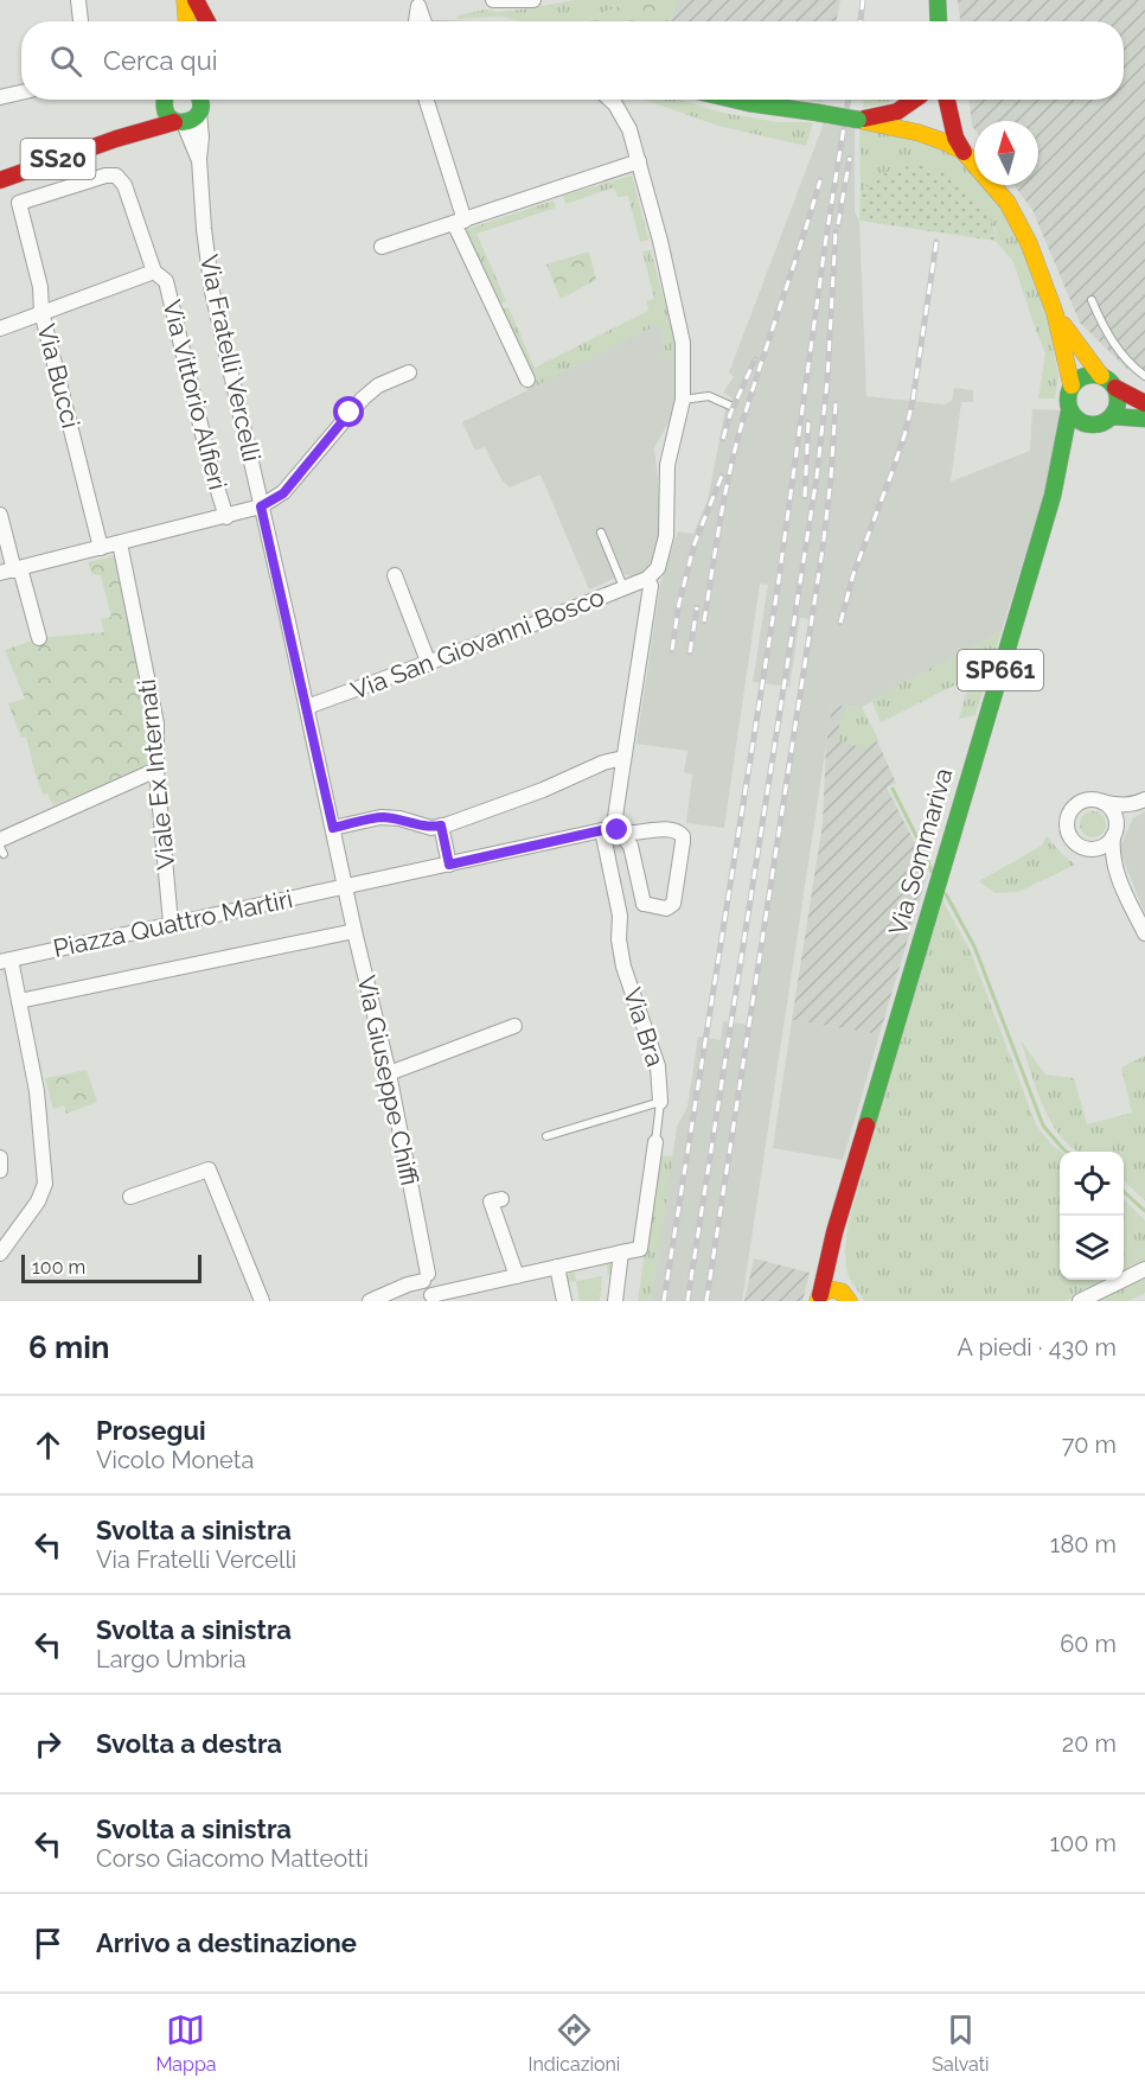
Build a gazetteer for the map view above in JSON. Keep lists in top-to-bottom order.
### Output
{
  "streets": {
    "main road": ["SS20", "SP661", "Via Sommariva"],
    "street": [
      "Via Fratelli Vercelli",
      "Via Bucci",
      "Via Vittorio Alfieri",
      "Via San Giovanni Bosco",
      "Viale Ex Internati",
      "Piazza Quattro Martiri",
      "Via Bra",
      "Via Giuseppe Chiffi"
    ]
  },
  "crossings": [
    ["SS20", "Via Fratelli Vercelli"],
    ["Via Fratelli Vercelli", "Via San Giovanni Bosco"],
    ["Via Fratelli Vercelli", "Piazza Quattro Martiri"],
    ["Via Fratelli Vercelli", "Via Giuseppe Chiffi"],
    ["Via Bucci", "Via Vittorio Alfieri"],
    ["Via San Giovanni Bosco", "Via Bra"],
    ["SP661", "Via Sommariva"],
    ["Viale Ex Internati", "Piazza Quattro Martiri"],
    ["Piazza Quattro Martiri", "Via Bra"],
    ["Piazza Quattro Martiri", "Via Giuseppe Chiffi"]
  ],
  "scale_bar": "100 m",
  "north": "top",
  "page": {
    "search": "Cerca qui",
    "scale": "100 m",
    "heading": ["6 min", "A piedi · 430 m"],
    "list": [
      ["Prosegui", "Vicolo Moneta", "70 m"],
      ["Svolta a sinistra", "Via Fratelli Vercelli", "180 m"],
      ["Svolta a sinistra", "Largo Umbria", "60 m"],
      ["Svolta a destra", "20 m"],
      ["Svolta a sinistra", "Corso Giacomo Matteotti", "100 m"],
      "Arrivo a destinazione"
    ],
    "nav": ["Mappa", "Indicazioni", "Salvati"]
  }
}
